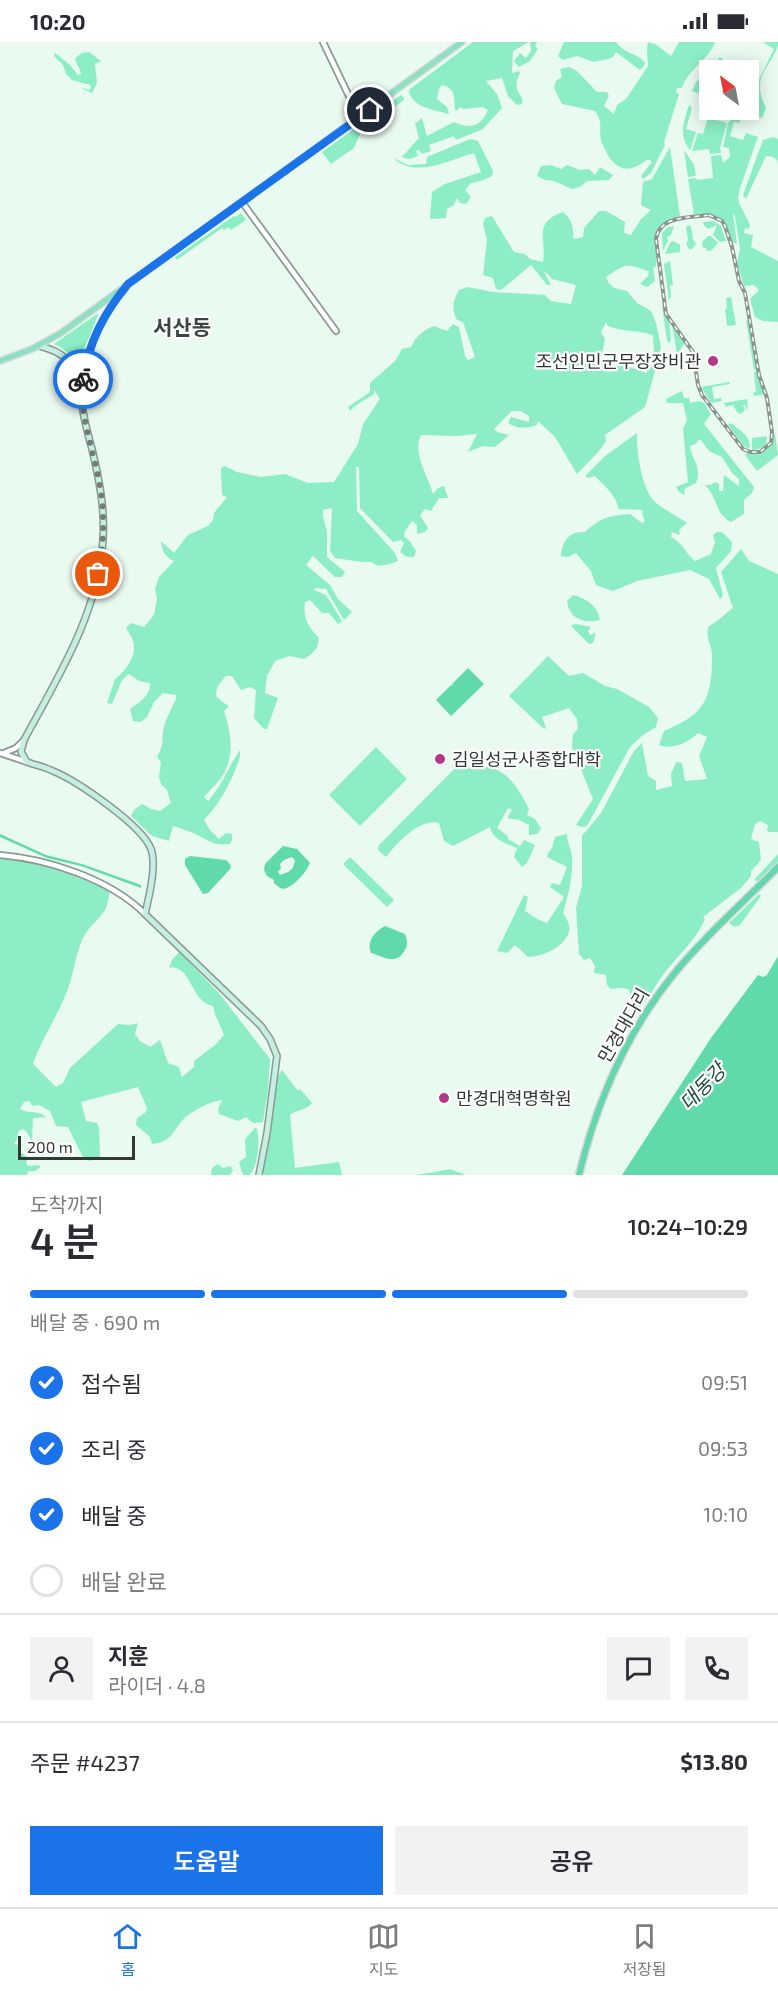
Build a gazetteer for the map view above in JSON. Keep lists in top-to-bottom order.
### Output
{
  "streets": {
    "highway": ["만경대다리"]
  },
  "districts": ["서산동"],
  "water": ["대동강"],
  "places": ["조선인민군무장장비관", "김일성군사종합대학", "만경대혁명학원"],
  "scale_bar": "200 m",
  "north": "top left",
  "page": {
    "status": "10:20",
    "scale": "200 m",
    "heading": ["4 분", "도착까지", "10:24–10:29"],
    "panel": [
      "지훈",
      "라이더 · 4.8",
      "주문 #4237",
      "$13.80"
    ],
    "bar": "배달 중 · 690 m",
    "list": [
      ["접수됨", "09:51"],
      ["조리 중", "09:53"],
      ["배달 중", "10:10"],
      "배달 완료"
    ],
    "buttons": ["도움말", "공유"],
    "tabs": ["홈", "지도", "저장됨"]
  }
}
